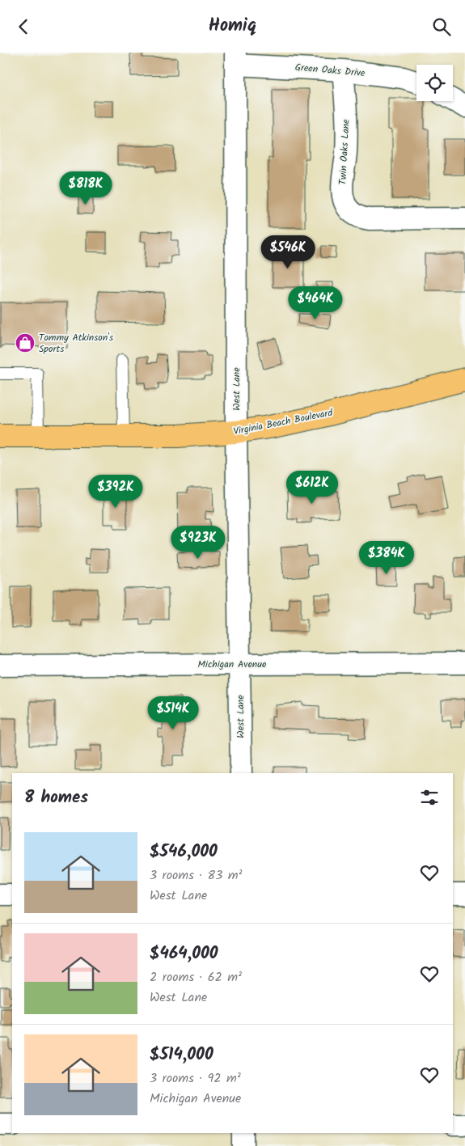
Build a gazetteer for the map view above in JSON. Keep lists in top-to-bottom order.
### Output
{
  "streets": {
    "main road": ["Virginia Beach Boulevard"],
    "street": [
      "Green Oaks Drive",
      "Twin Oaks Lane",
      "West Lane",
      "Michigan Avenue"
    ]
  },
  "crossings": [
    ["Green Oaks Drive", "Twin Oaks Lane"],
    ["Green Oaks Drive", "West Lane"],
    ["West Lane", "Virginia Beach Boulevard"],
    ["West Lane", "Michigan Avenue"]
  ],
  "places": {
    "shop": ["Tommy Atkinson's Sports"]
  },
  "page": {
    "header": "Homiq",
    "price": [
      "$818K",
      "$546K",
      "$464K",
      "$612K",
      "$392K",
      "$923K",
      "$384K",
      "$514K"
    ],
    "heading": "8 homes",
    "list": [
      {
        "name": "$546,000",
        "note": "3 rooms · 83 m² · West Lane"
      },
      {
        "name": "$464,000",
        "note": "2 rooms · 62 m² · West Lane"
      },
      {
        "name": "$514,000",
        "note": "3 rooms · 92 m² · Michigan Avenue"
      }
    ]
  }
}
